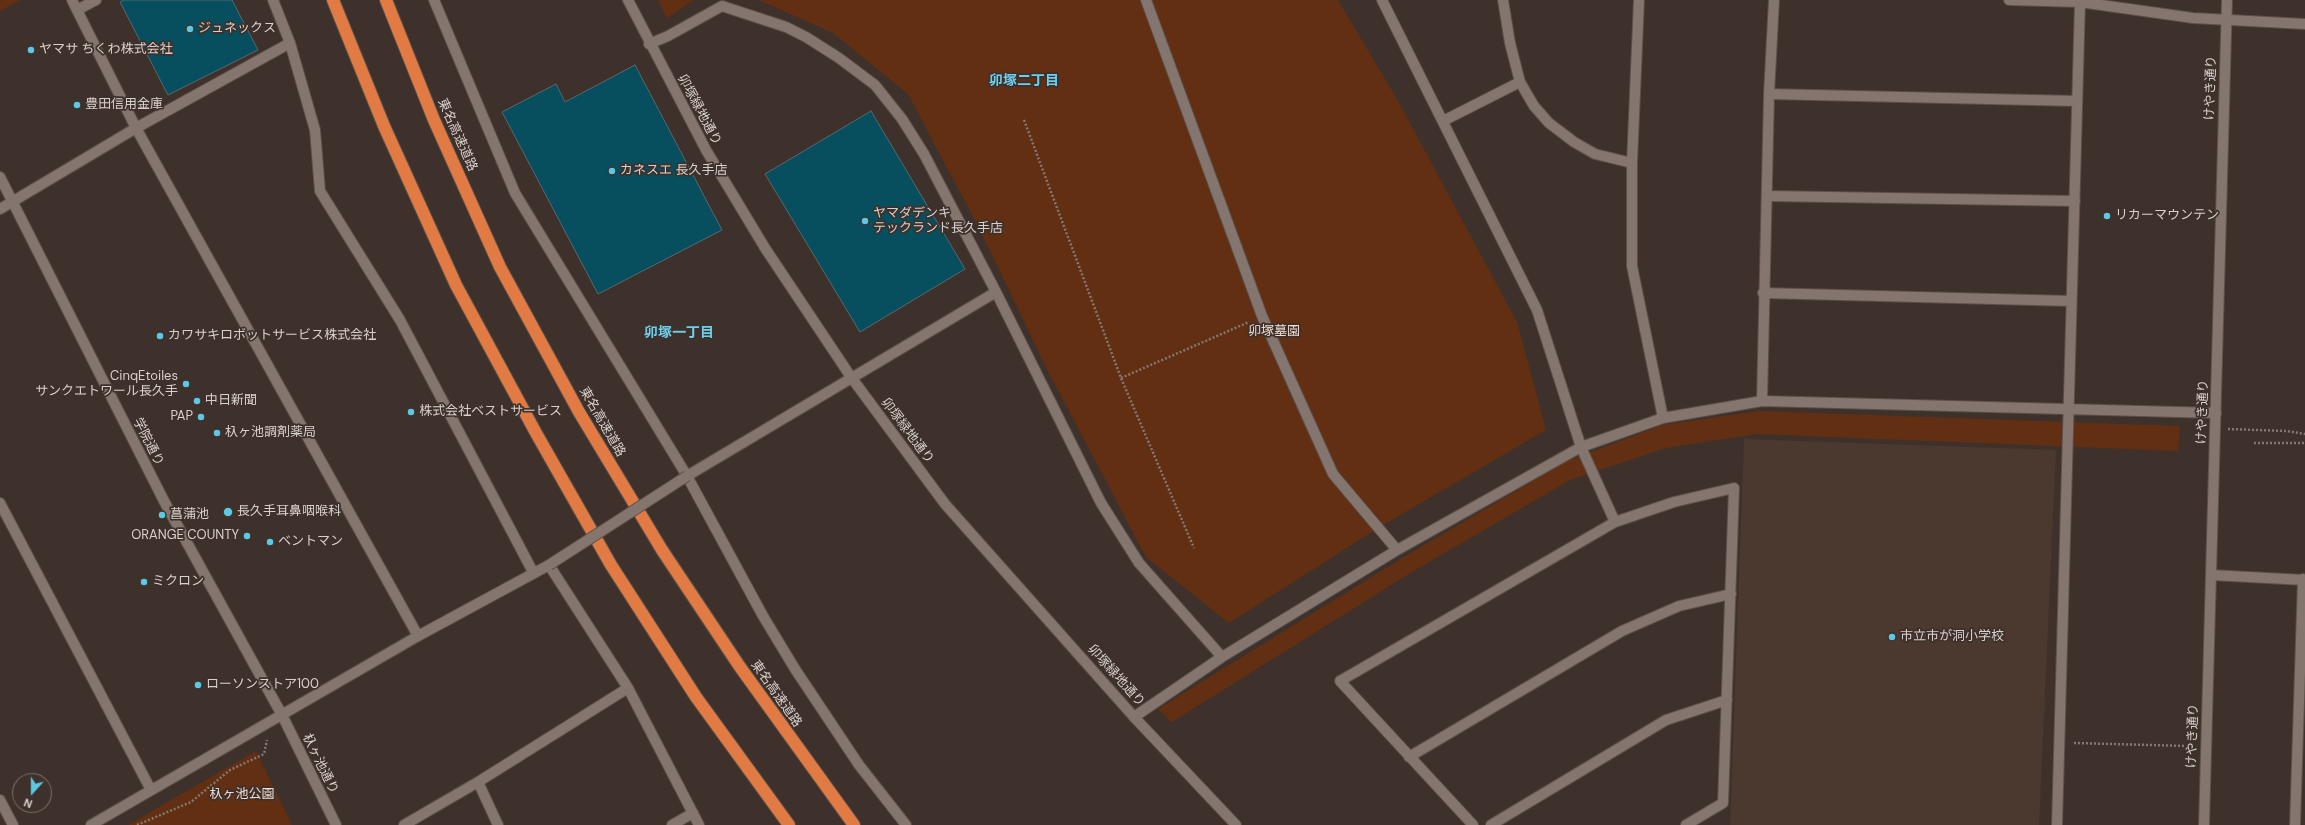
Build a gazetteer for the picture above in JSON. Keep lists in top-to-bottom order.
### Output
{
  "streets": {
    "highway": ["東名高速道路"],
    "street": [
      "けやき通り",
      "卯塚緑地通り",
      "学院通り",
      "杁ヶ池通り"
    ]
  },
  "crossings": [
    ["学院通り", "杁ヶ池通り"]
  ],
  "districts": ["卯塚二丁目", "卯塚一丁目"],
  "parks": ["卯塚墓園", "杁ヶ池公園"],
  "places": [
    "ジュネックス",
    "ヤマサ ちくわ株式会社",
    "豊田信用金庫",
    "カネスエ 長久手店",
    "リカーマウンテン",
    "ヤマダデンキ テックランド長久手店",
    "カワサキロボットサービス株式会社",
    "CinqEtoiles サンクエトワール長久手",
    "中日新聞",
    "株式会社ベストサービス",
    "PAP",
    "杁ヶ池調剤薬局",
    "長久手耳鼻咽喉科",
    "菖蒲池",
    "ORANGE COUNTY",
    "ベントマン",
    "ミクロン",
    "市立市が洞小学校",
    "ローソンストア100"
  ],
  "north": "bottom"
}
